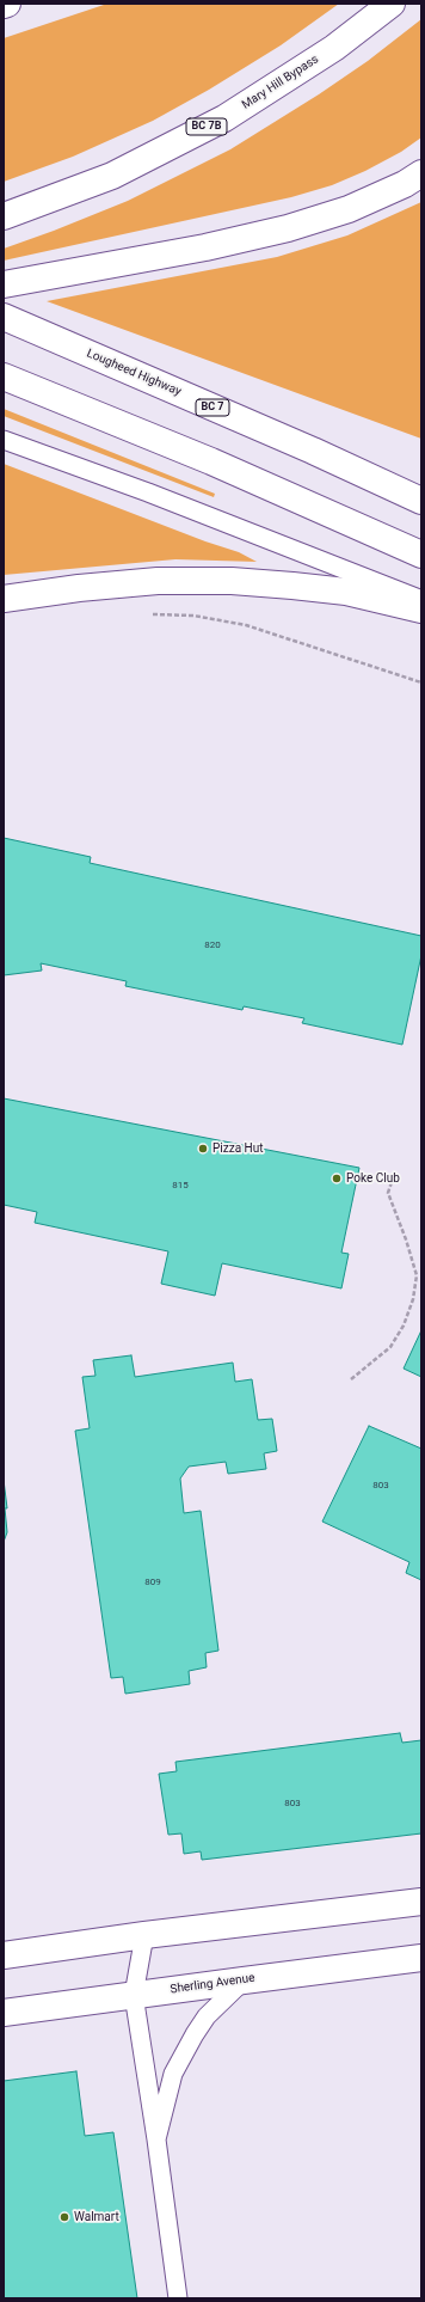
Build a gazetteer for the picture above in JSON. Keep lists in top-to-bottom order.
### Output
{
  "streets": {
    "main road": [
      "Mary Hill Bypass",
      "BC 7B",
      "Lougheed Highway",
      "BC 7",
      "Sherling Avenue"
    ]
  },
  "places": ["Pizza Hut", "Poke Club", "Walmart"],
  "house_numbers": [
    "820",
    "815",
    "803",
    "809",
    "803"
  ]
}
